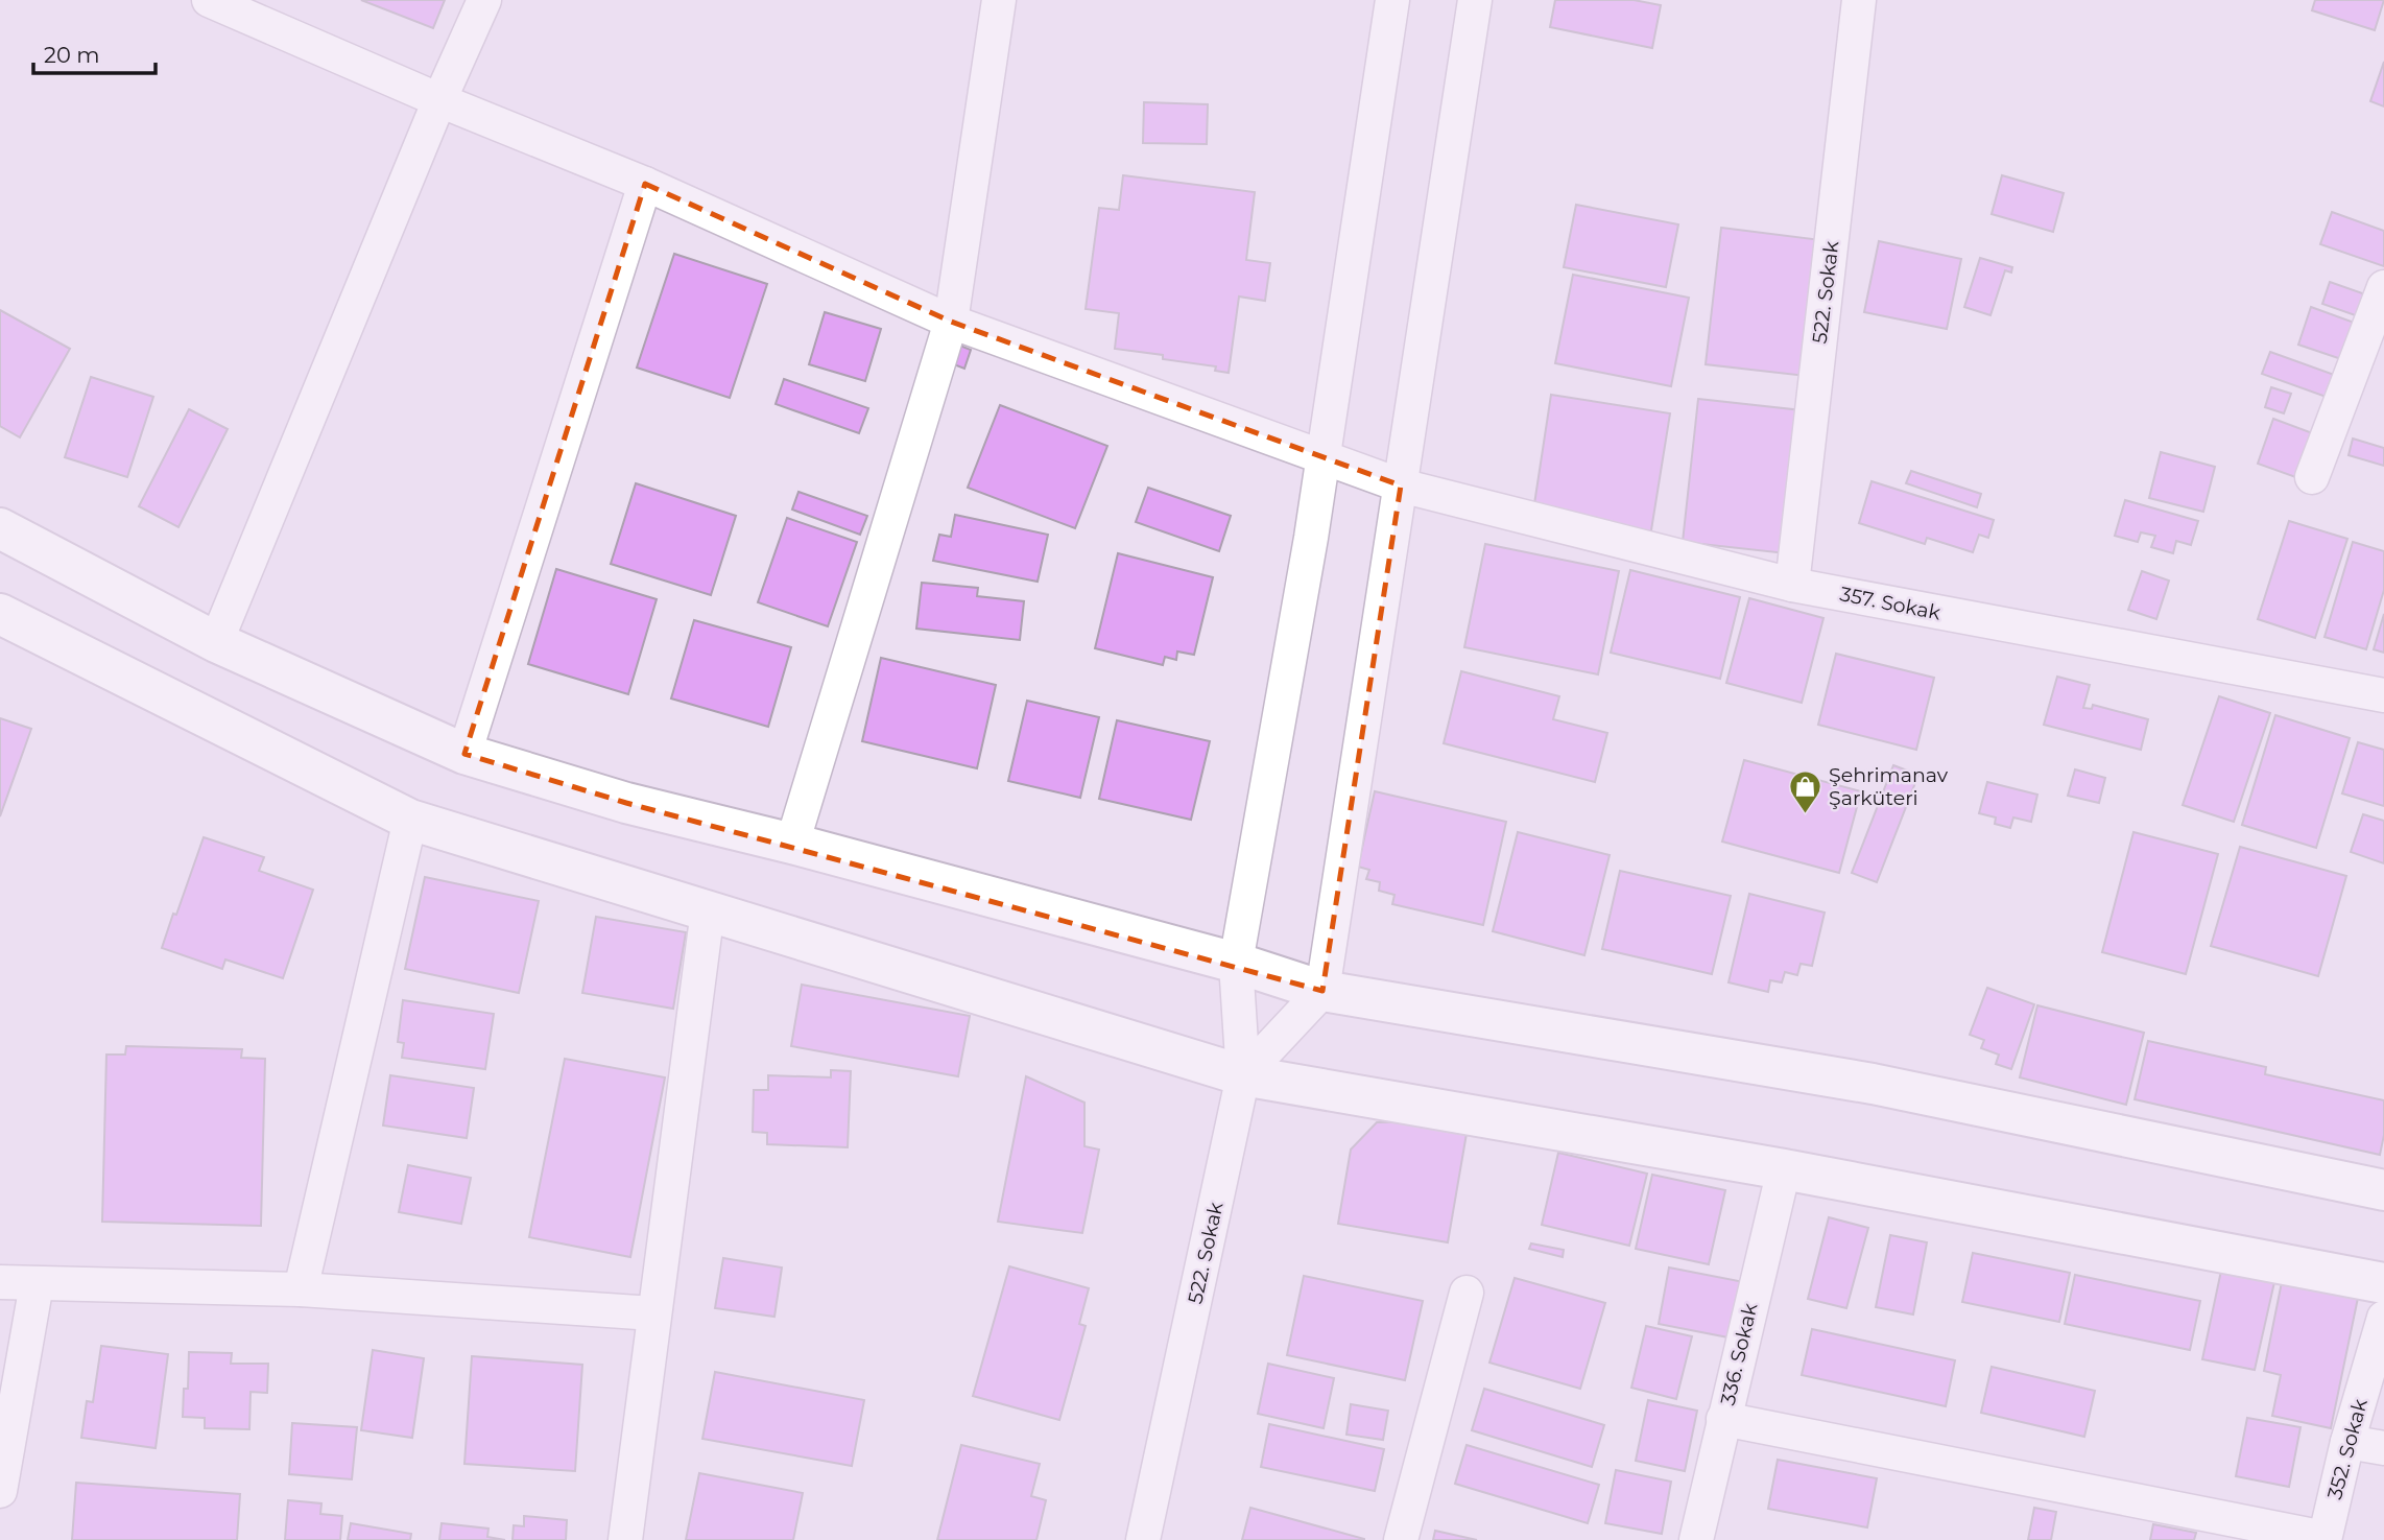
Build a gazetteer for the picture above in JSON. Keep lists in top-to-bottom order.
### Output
{
  "streets": {
    "street": [
      "522. Sokak",
      "357. Sokak",
      "336. Sokak",
      "352. Sokak"
    ]
  },
  "crossings": [
    ["522. Sokak", "357. Sokak"]
  ],
  "places": {
    "shop": ["Şehrimanav Şarküteri"]
  },
  "scale_bar": "20 m"
}
